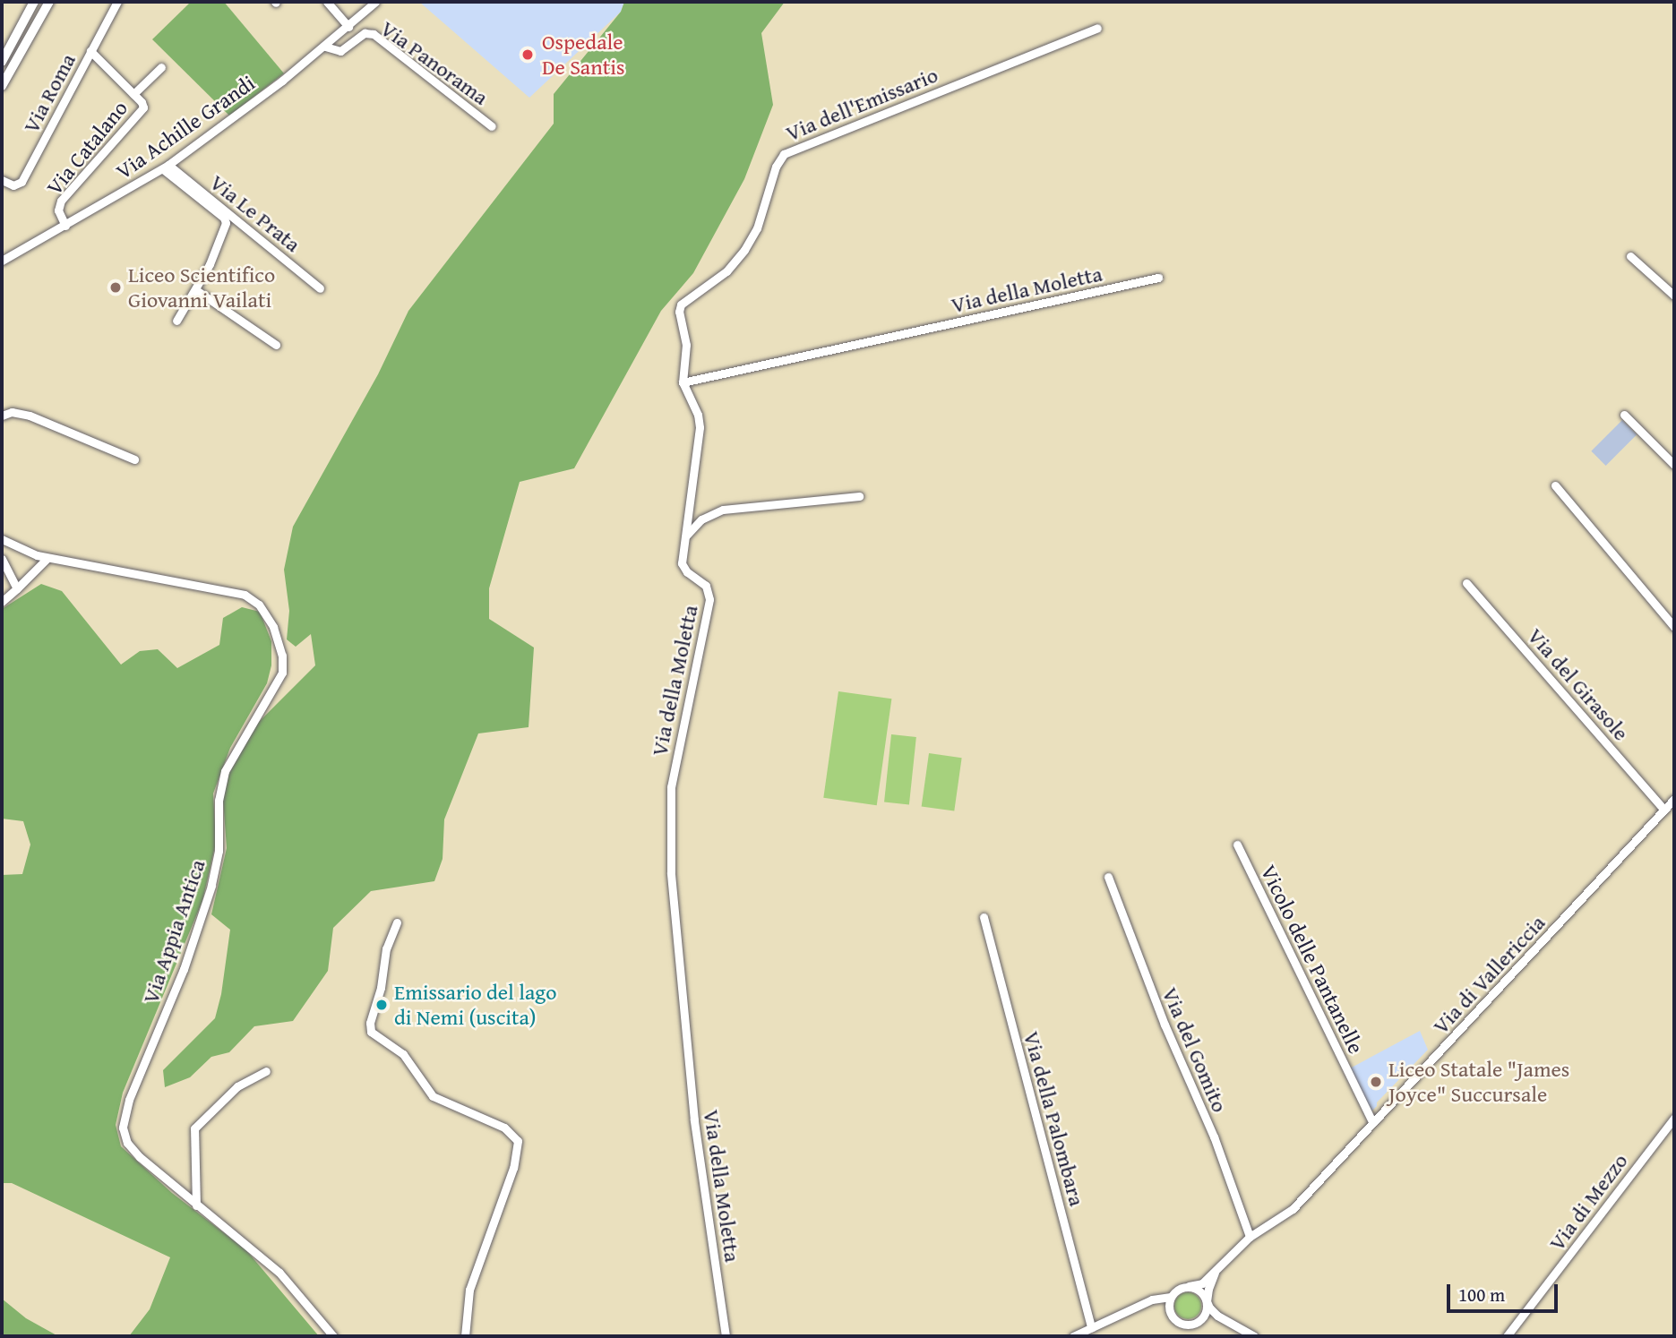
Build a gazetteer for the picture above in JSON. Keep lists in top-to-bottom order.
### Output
{
  "streets": {
    "street": [
      "Via Panorama",
      "Via Roma",
      "Via dell'Emissario",
      "Via Achille Grandi",
      "Via Catalano",
      "Via Le Prata",
      "Via della Moletta",
      "Via del Girasole",
      "Via Appia Antica",
      "Vicolo delle Pantanelle",
      "Via di Vallericcia",
      "Via del Gomito",
      "Via della Palombara",
      "Via di Mezzo"
    ]
  },
  "crossings": [
    ["Via Panorama", "Via Achille Grandi"],
    ["Via Roma", "Via Catalano"],
    ["Via dell'Emissario", "Via della Moletta"],
    ["Via Achille Grandi", "Via Catalano"],
    ["Via Achille Grandi", "Via Le Prata"],
    ["Via del Girasole", "Via di Vallericcia"],
    ["Vicolo delle Pantanelle", "Via di Vallericcia"],
    ["Via di Vallericcia", "Via del Gomito"],
    ["Via di Vallericcia", "Via della Palombara"]
  ],
  "places": [
    "Ospedale De Santis",
    "Liceo Scientifico Giovanni Vailati",
    "Emissario del lago di Nemi (uscita)",
    "Liceo Statale \"James Joyce\" Succursale"
  ],
  "scale_bar": "100 m"
}
